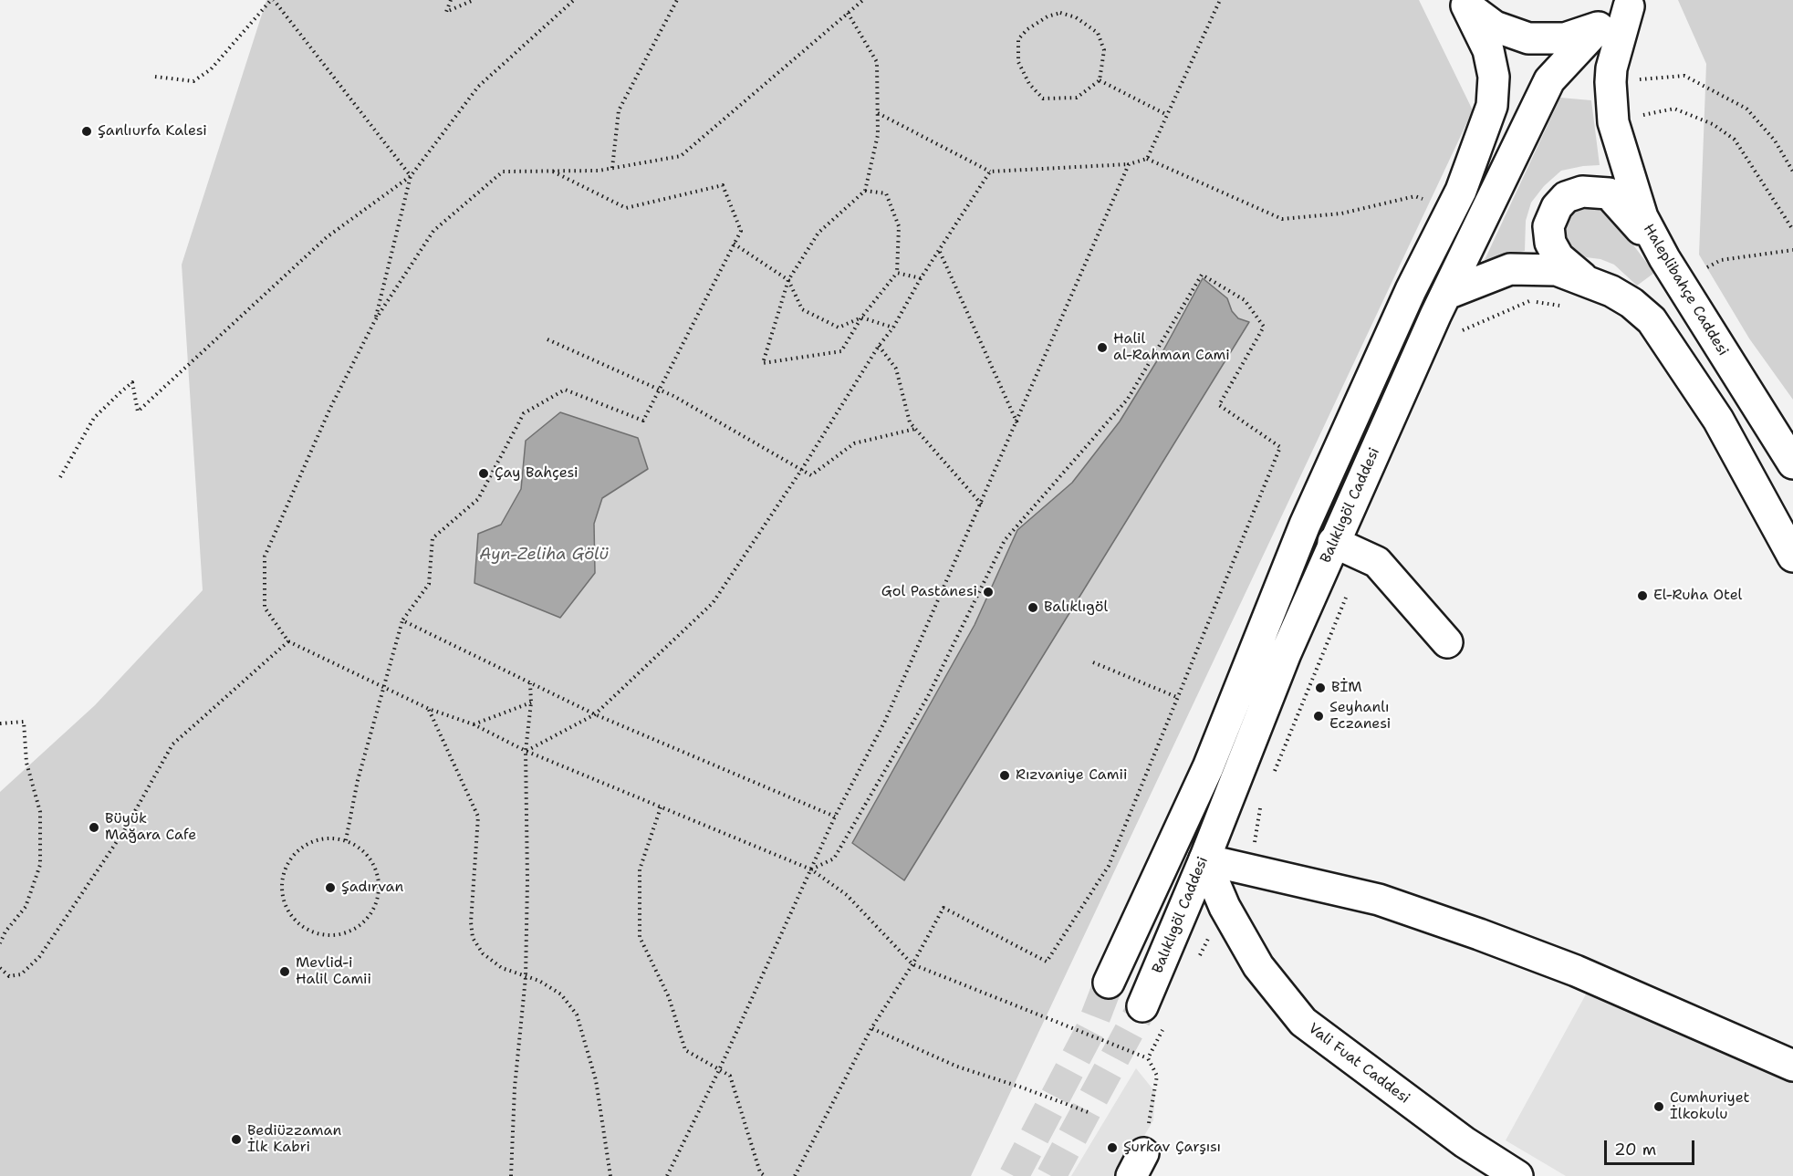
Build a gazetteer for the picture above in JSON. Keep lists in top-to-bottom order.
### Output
{
  "streets": {
    "main road": ["Haleplibahçe Caddesi", "Balıklıgöl Caddesi", "Vali Fuat Caddesi"]
  },
  "crossings": [
    ["Balıklıgöl Caddesi", "Vali Fuat Caddesi"]
  ],
  "water": ["Ayn-Zeliha Gölü"],
  "places": [
    "Şanlıurfa Kalesi",
    "Halil al-Rahman Cami",
    "Çay Bahçesi",
    "Gol Pastanesi",
    "El-Ruha Otel",
    "Balıklıgöl",
    "BİM",
    "Seyhanlı Eczanesi",
    "Rızvaniye Camii",
    "Büyük Mağara Cafe",
    "Şadırvan",
    "Mevlid-i Halil Camii",
    "Cumhuriyet İlkokulu",
    "Bediüzzaman İlk Kabri",
    "Şurkav Çarşısı"
  ],
  "scale_bar": "20 m"
}
